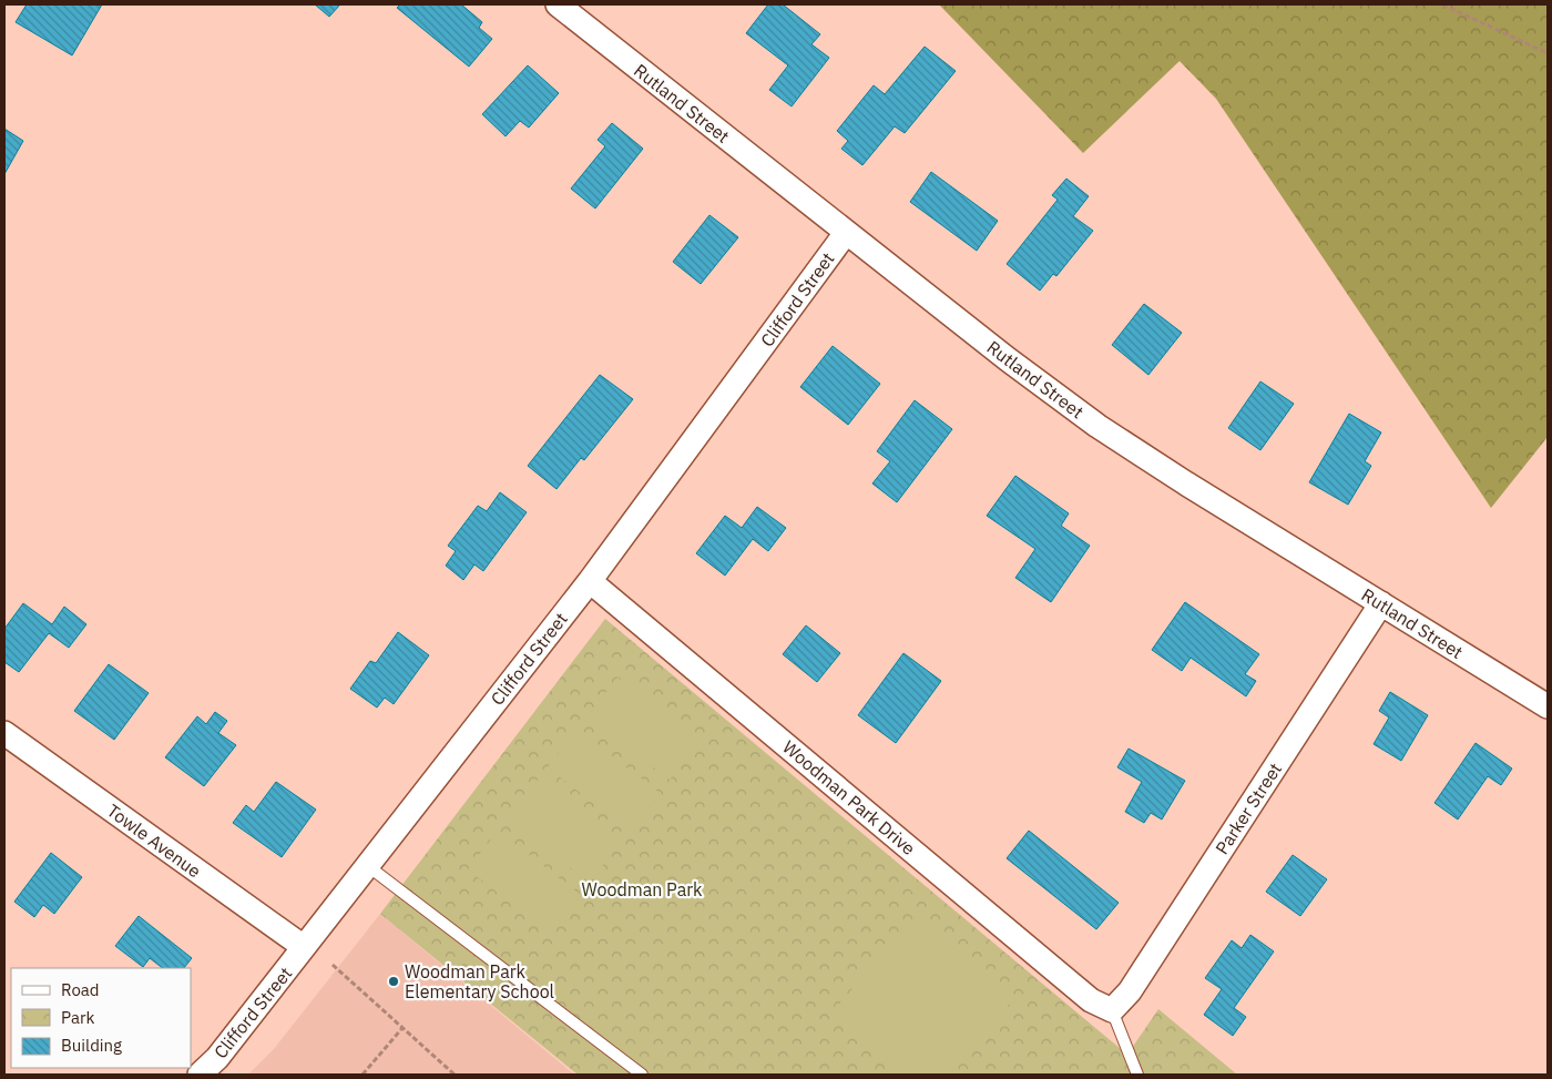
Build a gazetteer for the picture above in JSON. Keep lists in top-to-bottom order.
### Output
{
  "streets": {
    "street": [
      "Rutland Street",
      "Clifford Street",
      "Woodman Park Drive",
      "Parker Street",
      "Towle Avenue"
    ]
  },
  "crossings": [
    ["Rutland Street", "Clifford Street"],
    ["Rutland Street", "Parker Street"],
    ["Clifford Street", "Woodman Park Drive"],
    ["Clifford Street", "Towle Avenue"],
    ["Woodman Park Drive", "Parker Street"]
  ],
  "parks": ["Woodman Park"],
  "places": ["Woodman Park Elementary School"],
  "legend": ["Road", "Park", "Building"]
}
